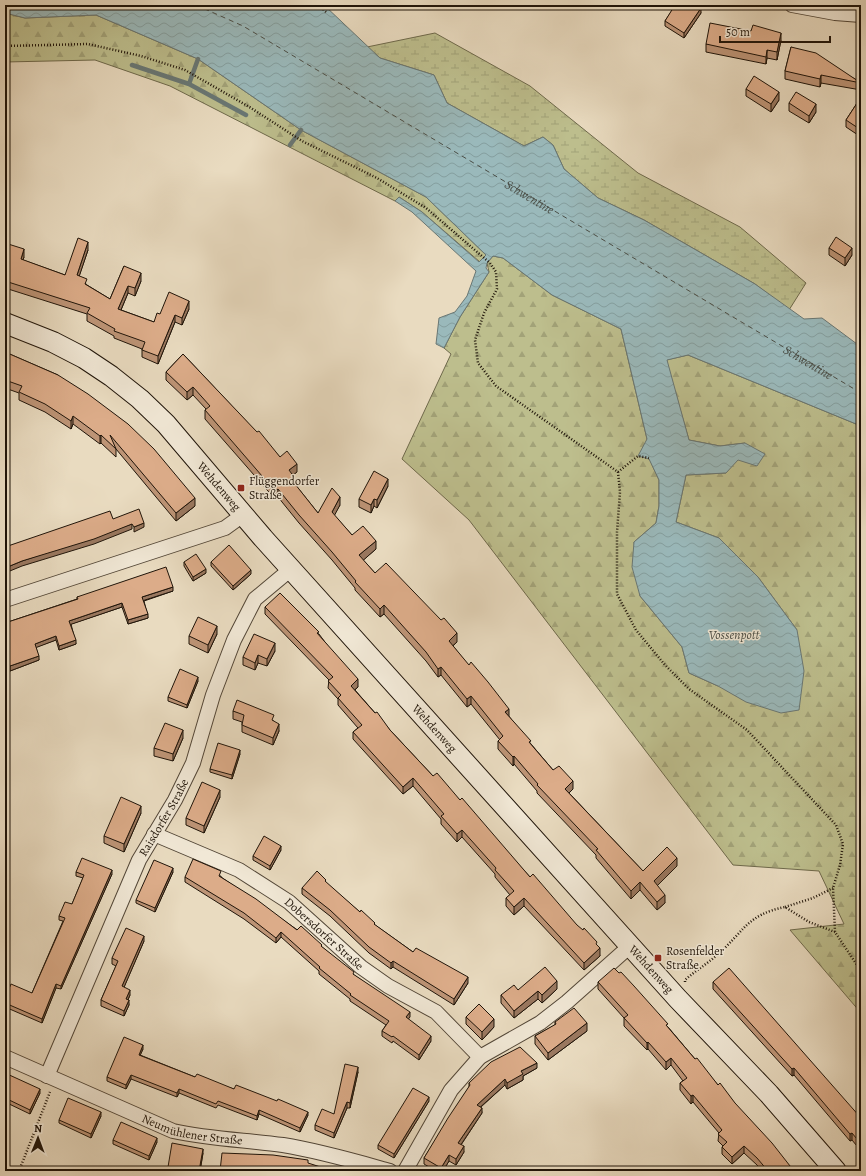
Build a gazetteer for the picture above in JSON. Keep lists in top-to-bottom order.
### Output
{
  "streets": {
    "main road": ["Wehdenweg"],
    "street": ["Raisdorfer Straße", "Dobersdorfer Straße", "Neumühlener Straße"]
  },
  "crossings": [
    ["Wehdenweg", "Raisdorfer Straße"],
    ["Raisdorfer Straße", "Dobersdorfer Straße"],
    ["Raisdorfer Straße", "Neumühlener Straße"]
  ],
  "water": ["Schwentine", "Vossenpott"],
  "places": {
    "transit": ["Flüggendorfer Straße", "Rosenfelder Straße"]
  },
  "scale_bar": "50 m",
  "north": "top"
}
